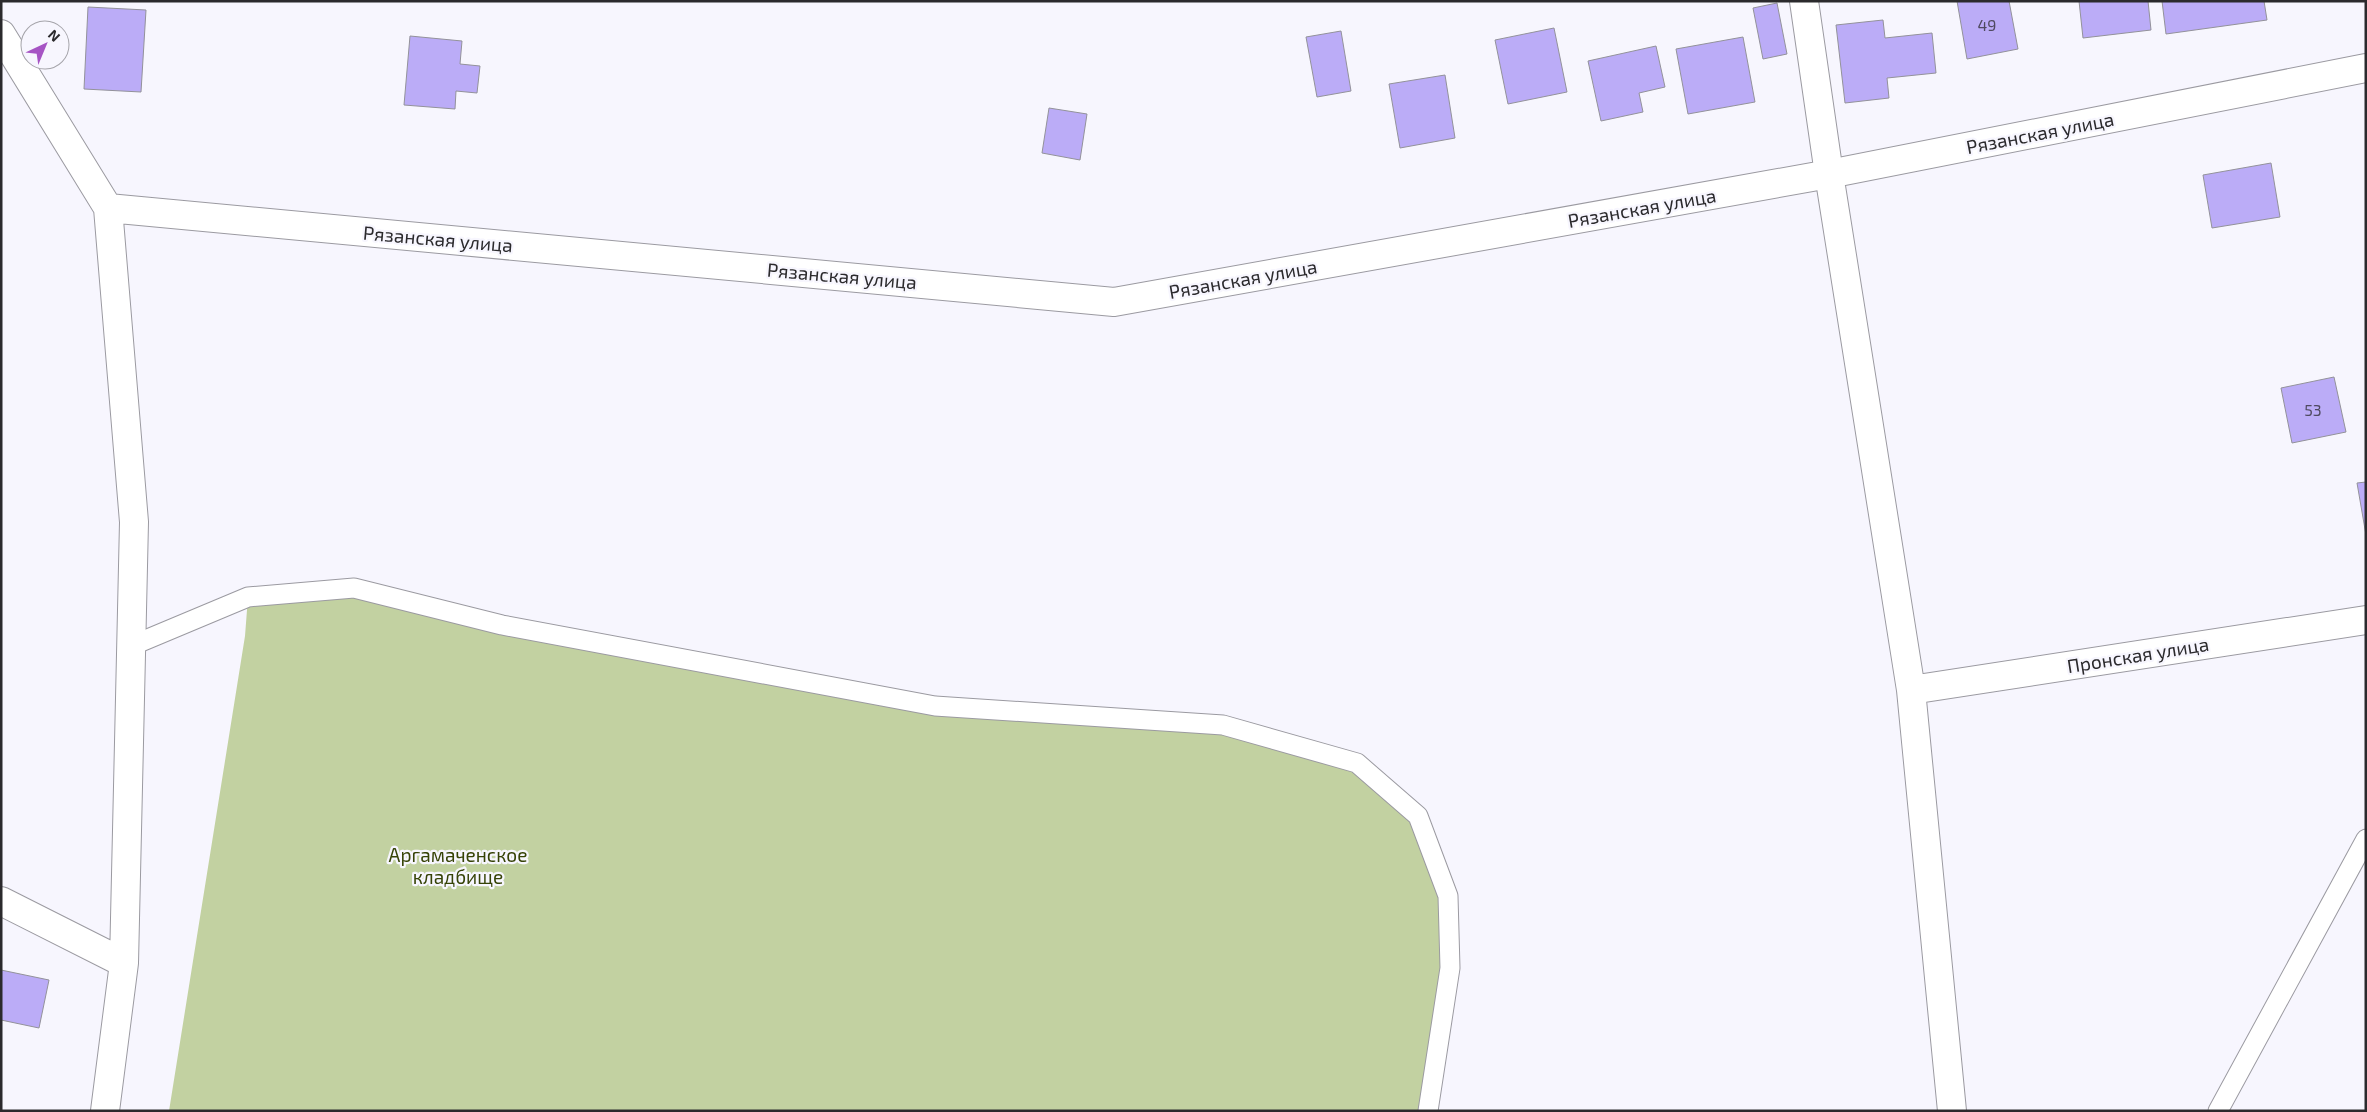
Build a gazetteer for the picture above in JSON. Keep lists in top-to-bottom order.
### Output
{
  "streets": {
    "street": ["Рязанская улица", "Пронская улица"]
  },
  "parks": ["Аргамаченское кладбище"],
  "house_numbers": ["49", "53"],
  "north": "top right"
}
